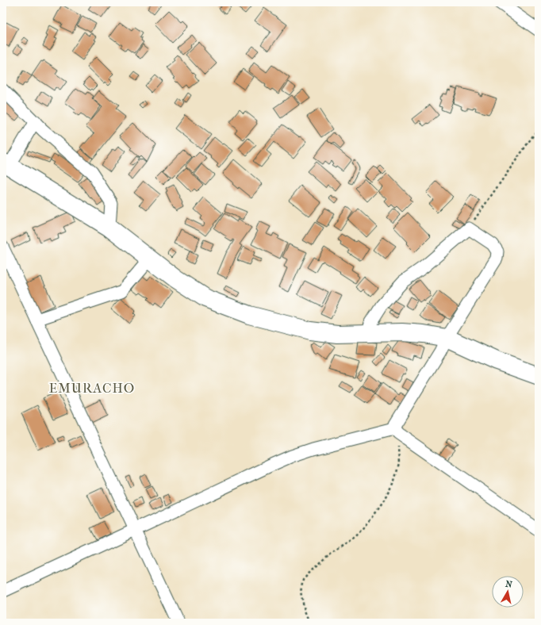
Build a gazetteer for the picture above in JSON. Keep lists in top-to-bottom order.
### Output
{
  "districts": ["EMURACHO"],
  "north": "top"
}
